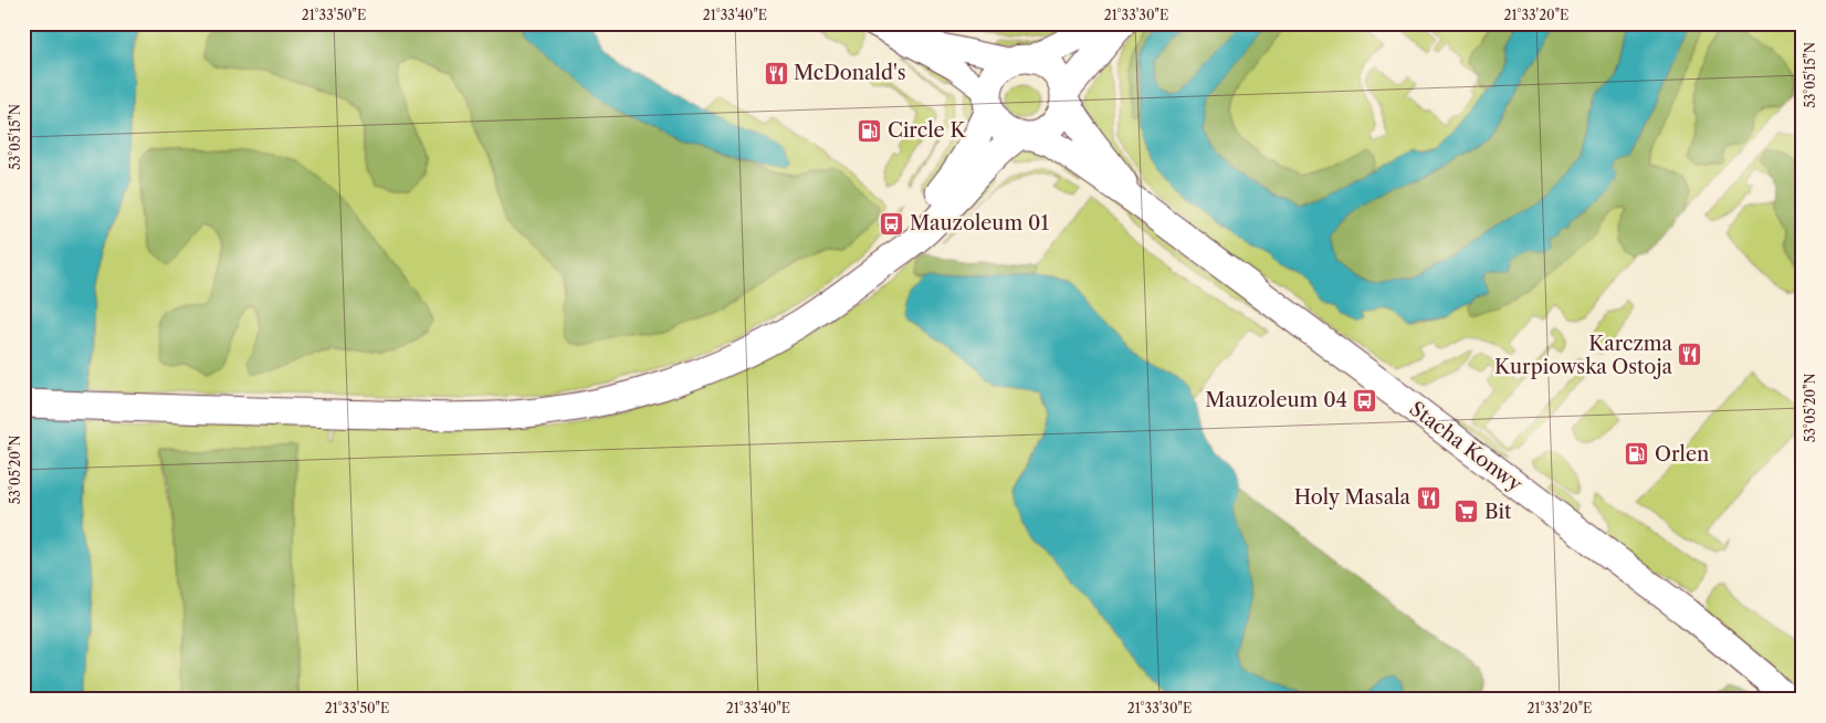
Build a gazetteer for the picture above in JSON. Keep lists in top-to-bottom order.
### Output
{
  "streets": {
    "main road": ["Stacha Konwy"]
  },
  "places": {
    "restaurant": ["McDonald's", "Karczma Kurpiowska Ostoja", "Holy Masala"],
    "fuel station": ["Circle K", "Orlen"],
    "bus stop": ["Mauzoleum 01", "Mauzoleum 04"],
    "supermarket": ["Bit"]
  },
  "coordinates": [
    "21°33'50\"E",
    "21°33'40\"E",
    "21°33'30\"E",
    "21°33'20\"E",
    "53°05'15\"N",
    "53°05'20\"N"
  ]
}
